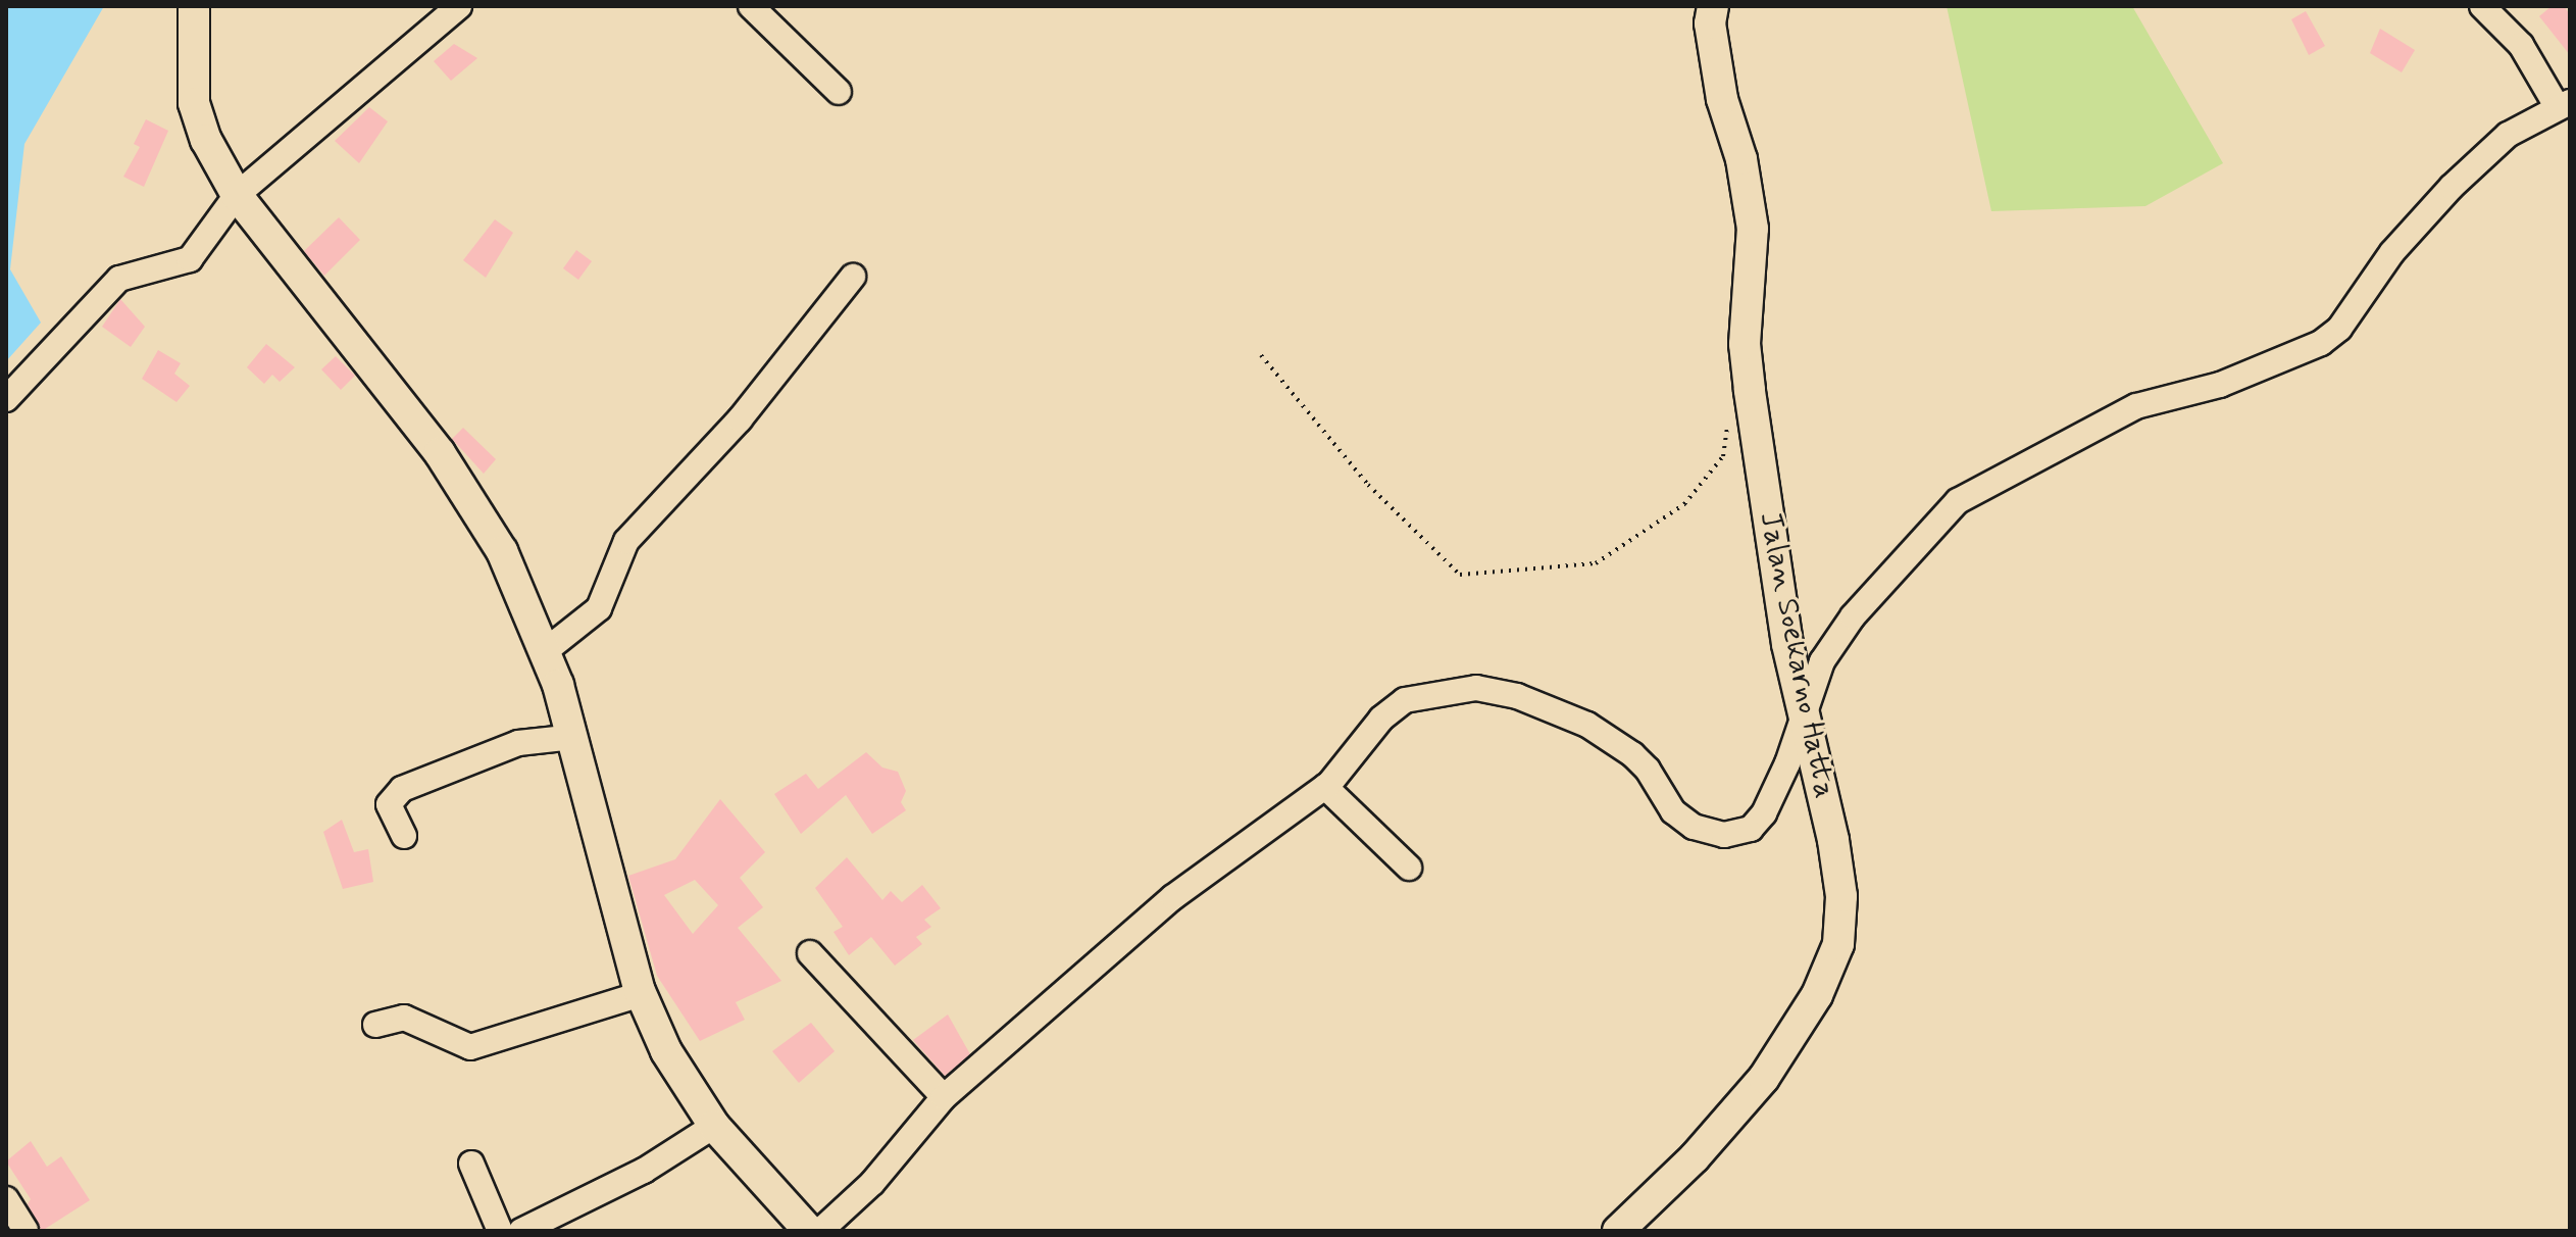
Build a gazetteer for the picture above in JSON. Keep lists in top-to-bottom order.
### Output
{
  "streets": {
    "street": ["Jalan Soekarno Hatta"]
  }
}
